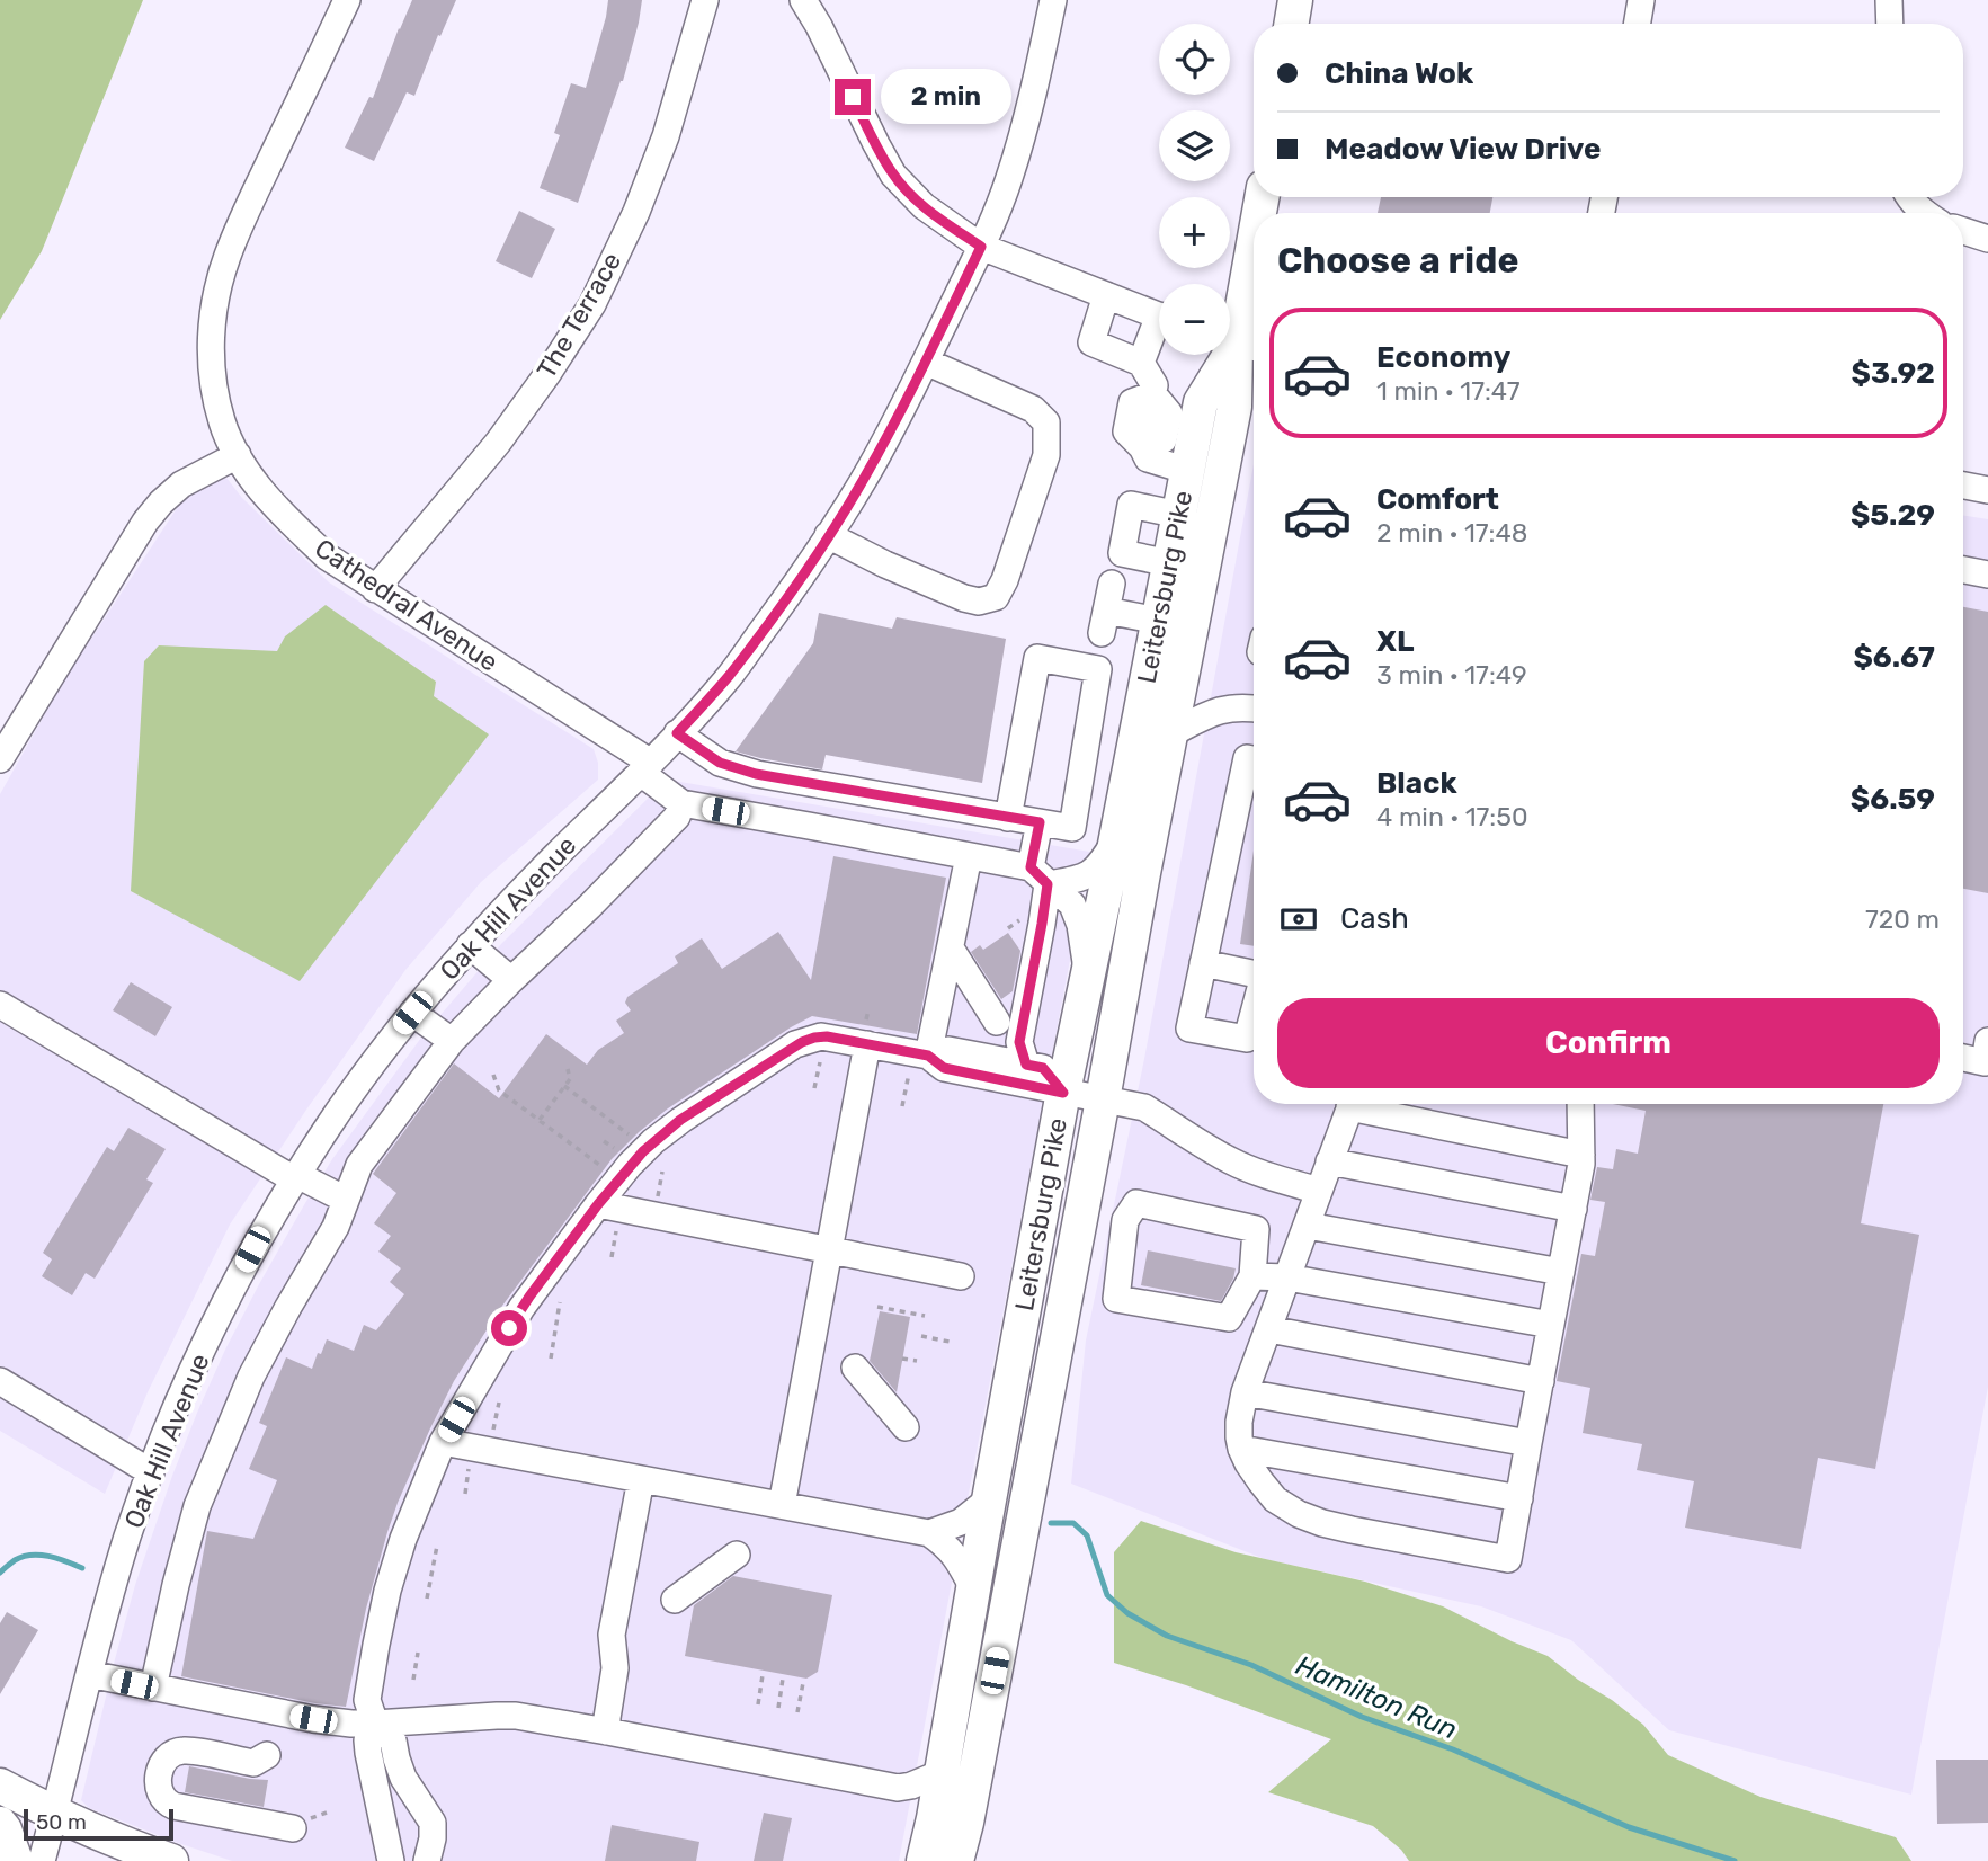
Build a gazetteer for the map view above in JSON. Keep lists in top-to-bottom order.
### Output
{
  "streets": {
    "main road": ["Leitersburg Pike"],
    "street": ["The Terrace", "Cathedral Avenue", "Oak Hill Avenue"]
  },
  "crossings": [
    ["The Terrace", "Cathedral Avenue"],
    ["Cathedral Avenue", "Oak Hill Avenue"]
  ],
  "water": ["Hamilton Run"],
  "scale_bar": "50 m",
  "page": {
    "map_buttons": ["+", "−"],
    "banner": ["China Wok", "Meadow View Drive"],
    "bubble": "2 min",
    "heading": "Choose a ride",
    "list": [
      {
        "name": "Economy",
        "note": "1 min · 17:47",
        "value": "$3.92"
      },
      {
        "name": "Comfort",
        "note": "2 min · 17:48",
        "value": "$5.29"
      },
      {
        "name": "XL",
        "note": "3 min · 17:49",
        "value": "$6.67"
      },
      {
        "name": "Black",
        "note": "4 min · 17:50",
        "value": "$6.59"
      }
    ],
    "pay": ["Cash", "720 m"],
    "buttons": "Confirm",
    "scale": "50 m"
  }
}
